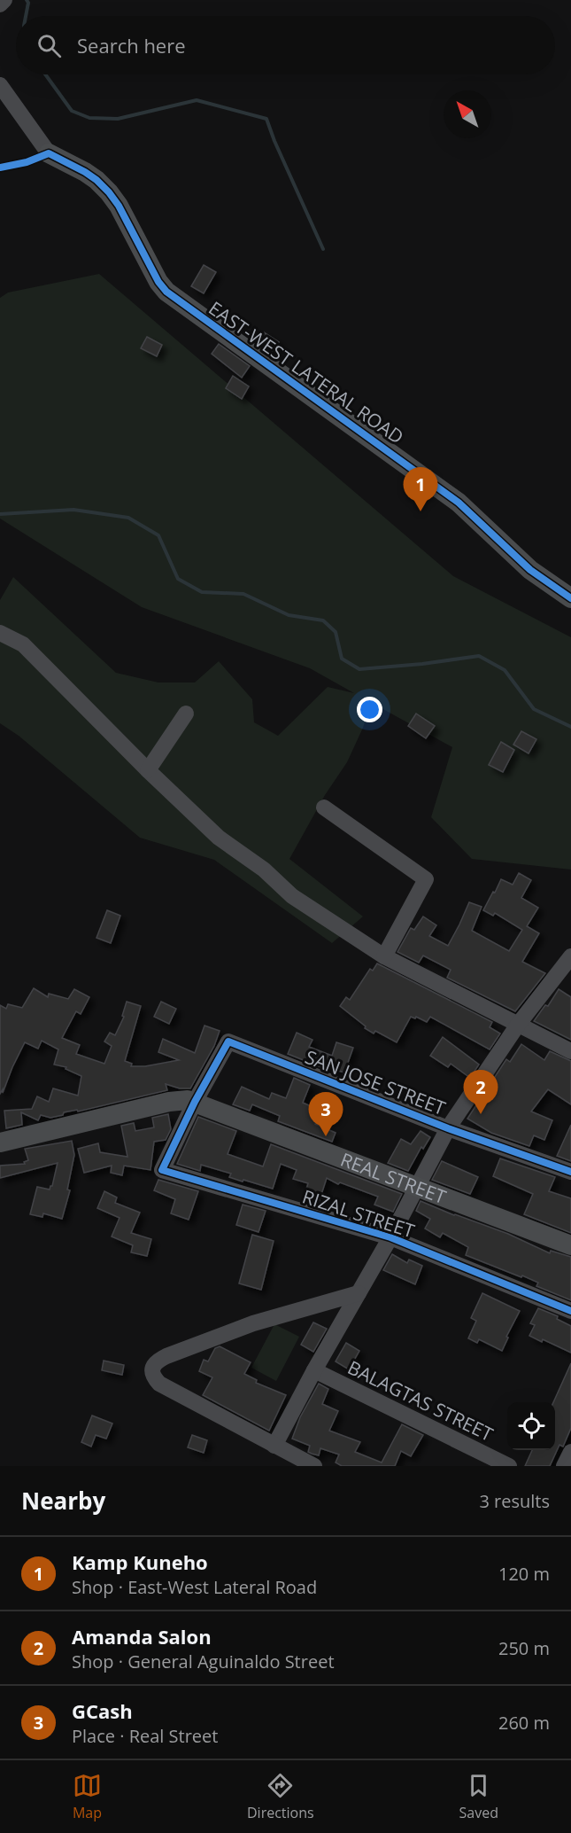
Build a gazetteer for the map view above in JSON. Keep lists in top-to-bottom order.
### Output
{
  "streets": {
    "main road": ["EAST-WEST LATERAL ROAD", "REAL STREET"],
    "street": ["SAN JOSE STREET", "RIZAL STREET", "BALAGTAS STREET"]
  },
  "crossings": [
    ["SAN JOSE STREET", "REAL STREET"],
    ["SAN JOSE STREET", "RIZAL STREET"],
    ["REAL STREET", "RIZAL STREET"]
  ],
  "north": "top left",
  "page": {
    "search": "Search here",
    "pins": ["1", "2", "3"],
    "heading": ["Nearby", "3 results"],
    "list": [
      {
        "mark": "1",
        "name": "Kamp Kuneho",
        "note": "Shop · East-West Lateral Road",
        "value": "120 m"
      },
      {
        "mark": "2",
        "name": "Amanda Salon",
        "note": "Shop · General Aguinaldo Street",
        "value": "250 m"
      },
      {
        "mark": "3",
        "name": "GCash",
        "note": "Place · Real Street",
        "value": "260 m"
      }
    ],
    "nav": ["Map", "Directions", "Saved"]
  }
}
